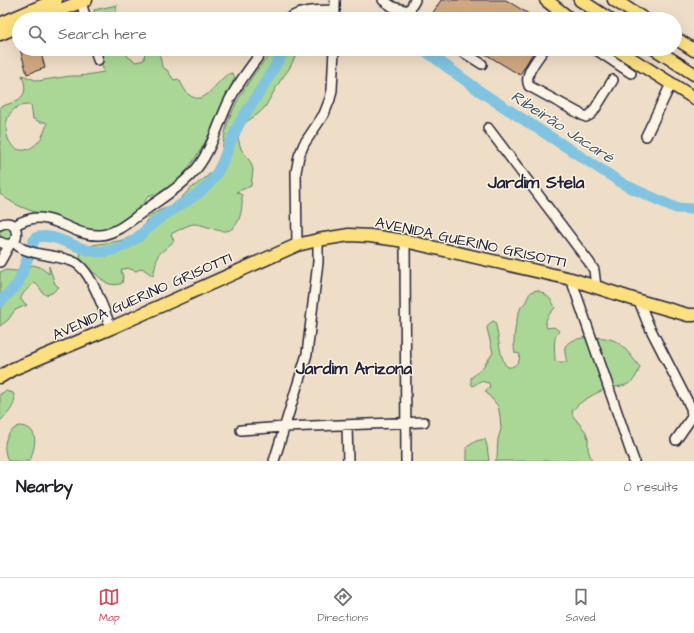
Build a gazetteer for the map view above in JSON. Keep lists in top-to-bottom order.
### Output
{
  "streets": {
    "main road": ["AVENIDA GUERINO GRISOTTI"]
  },
  "districts": ["Jardim Stela", "Jardim Arizona"],
  "water": ["Ribeirão Jacaré"],
  "page": {
    "search": "Search here",
    "heading": ["Nearby", "0 results"],
    "nav": ["Map", "Directions", "Saved"]
  }
}
